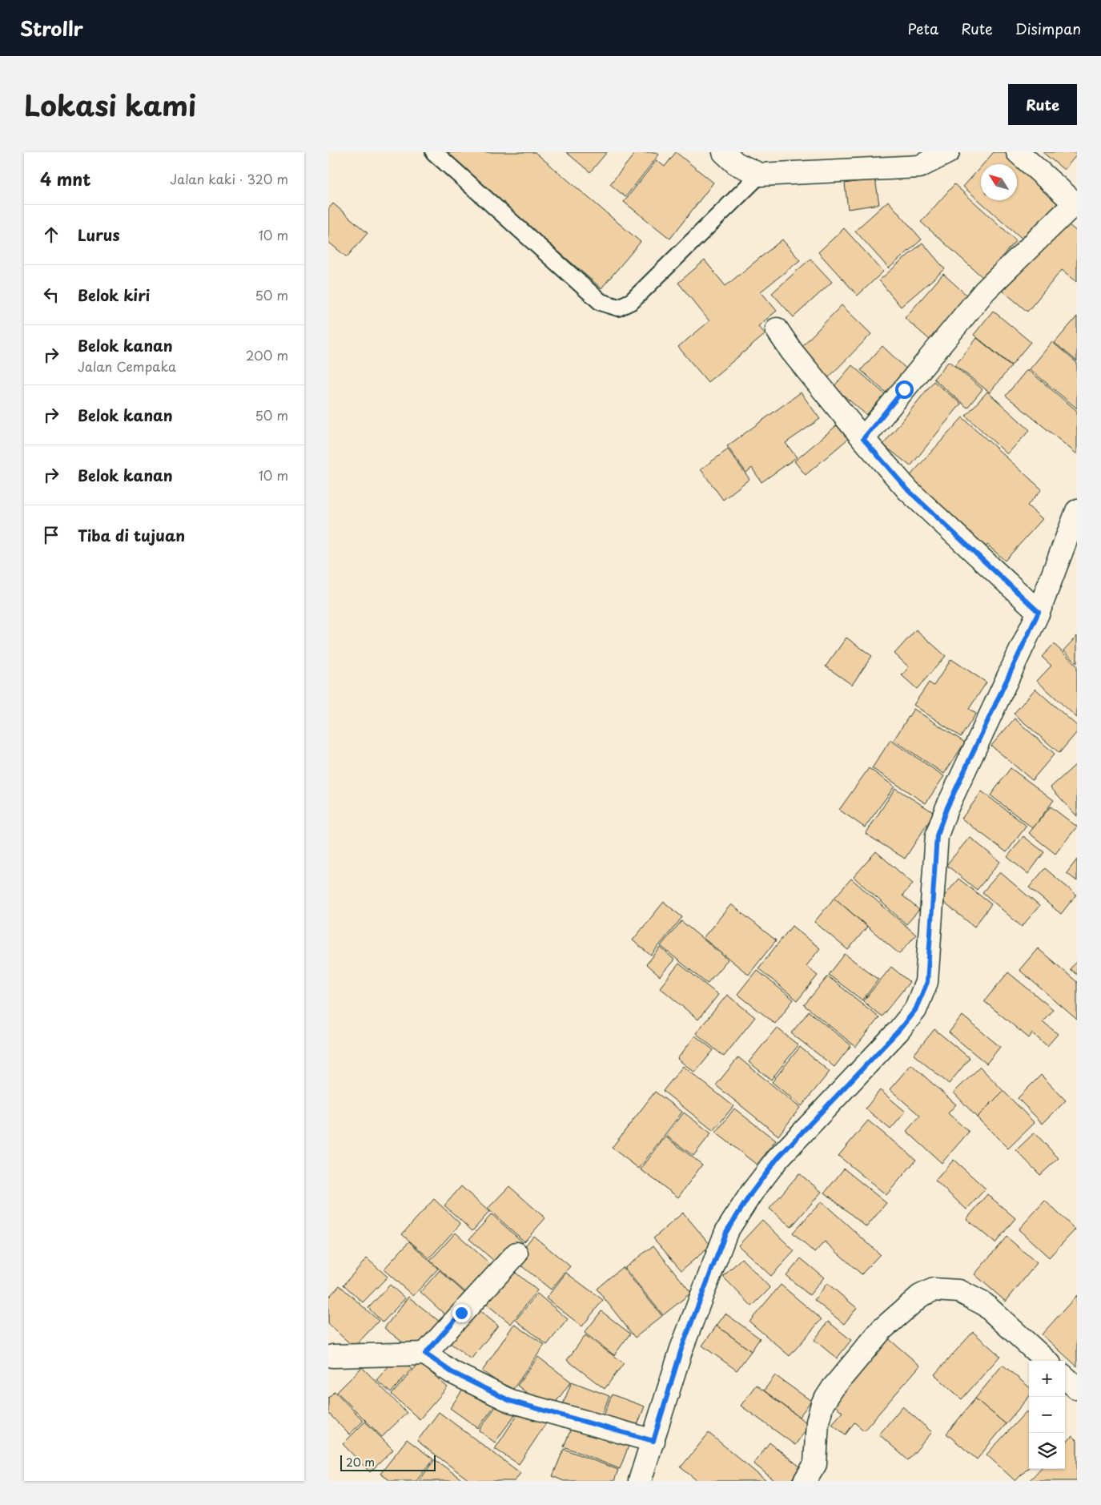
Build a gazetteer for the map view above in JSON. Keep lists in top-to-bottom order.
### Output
{
  "scale_bar": "20 m",
  "north": "top left",
  "page": {
    "header": "Strollr",
    "nav": ["Peta", "Rute", "Disimpan"],
    "title": "Lokasi kami",
    "buttons": "Rute",
    "heading": ["4 mnt", "Jalan kaki · 320 m"],
    "list": [
      ["Lurus", "10 m"],
      ["Belok kiri", "50 m"],
      ["Belok kanan", "Jalan Cempaka", "200 m"],
      ["Belok kanan", "50 m"],
      ["Belok kanan", "10 m"],
      "Tiba di tujuan"
    ],
    "map_buttons": ["+", "−"],
    "scale": "20 m"
  }
}
